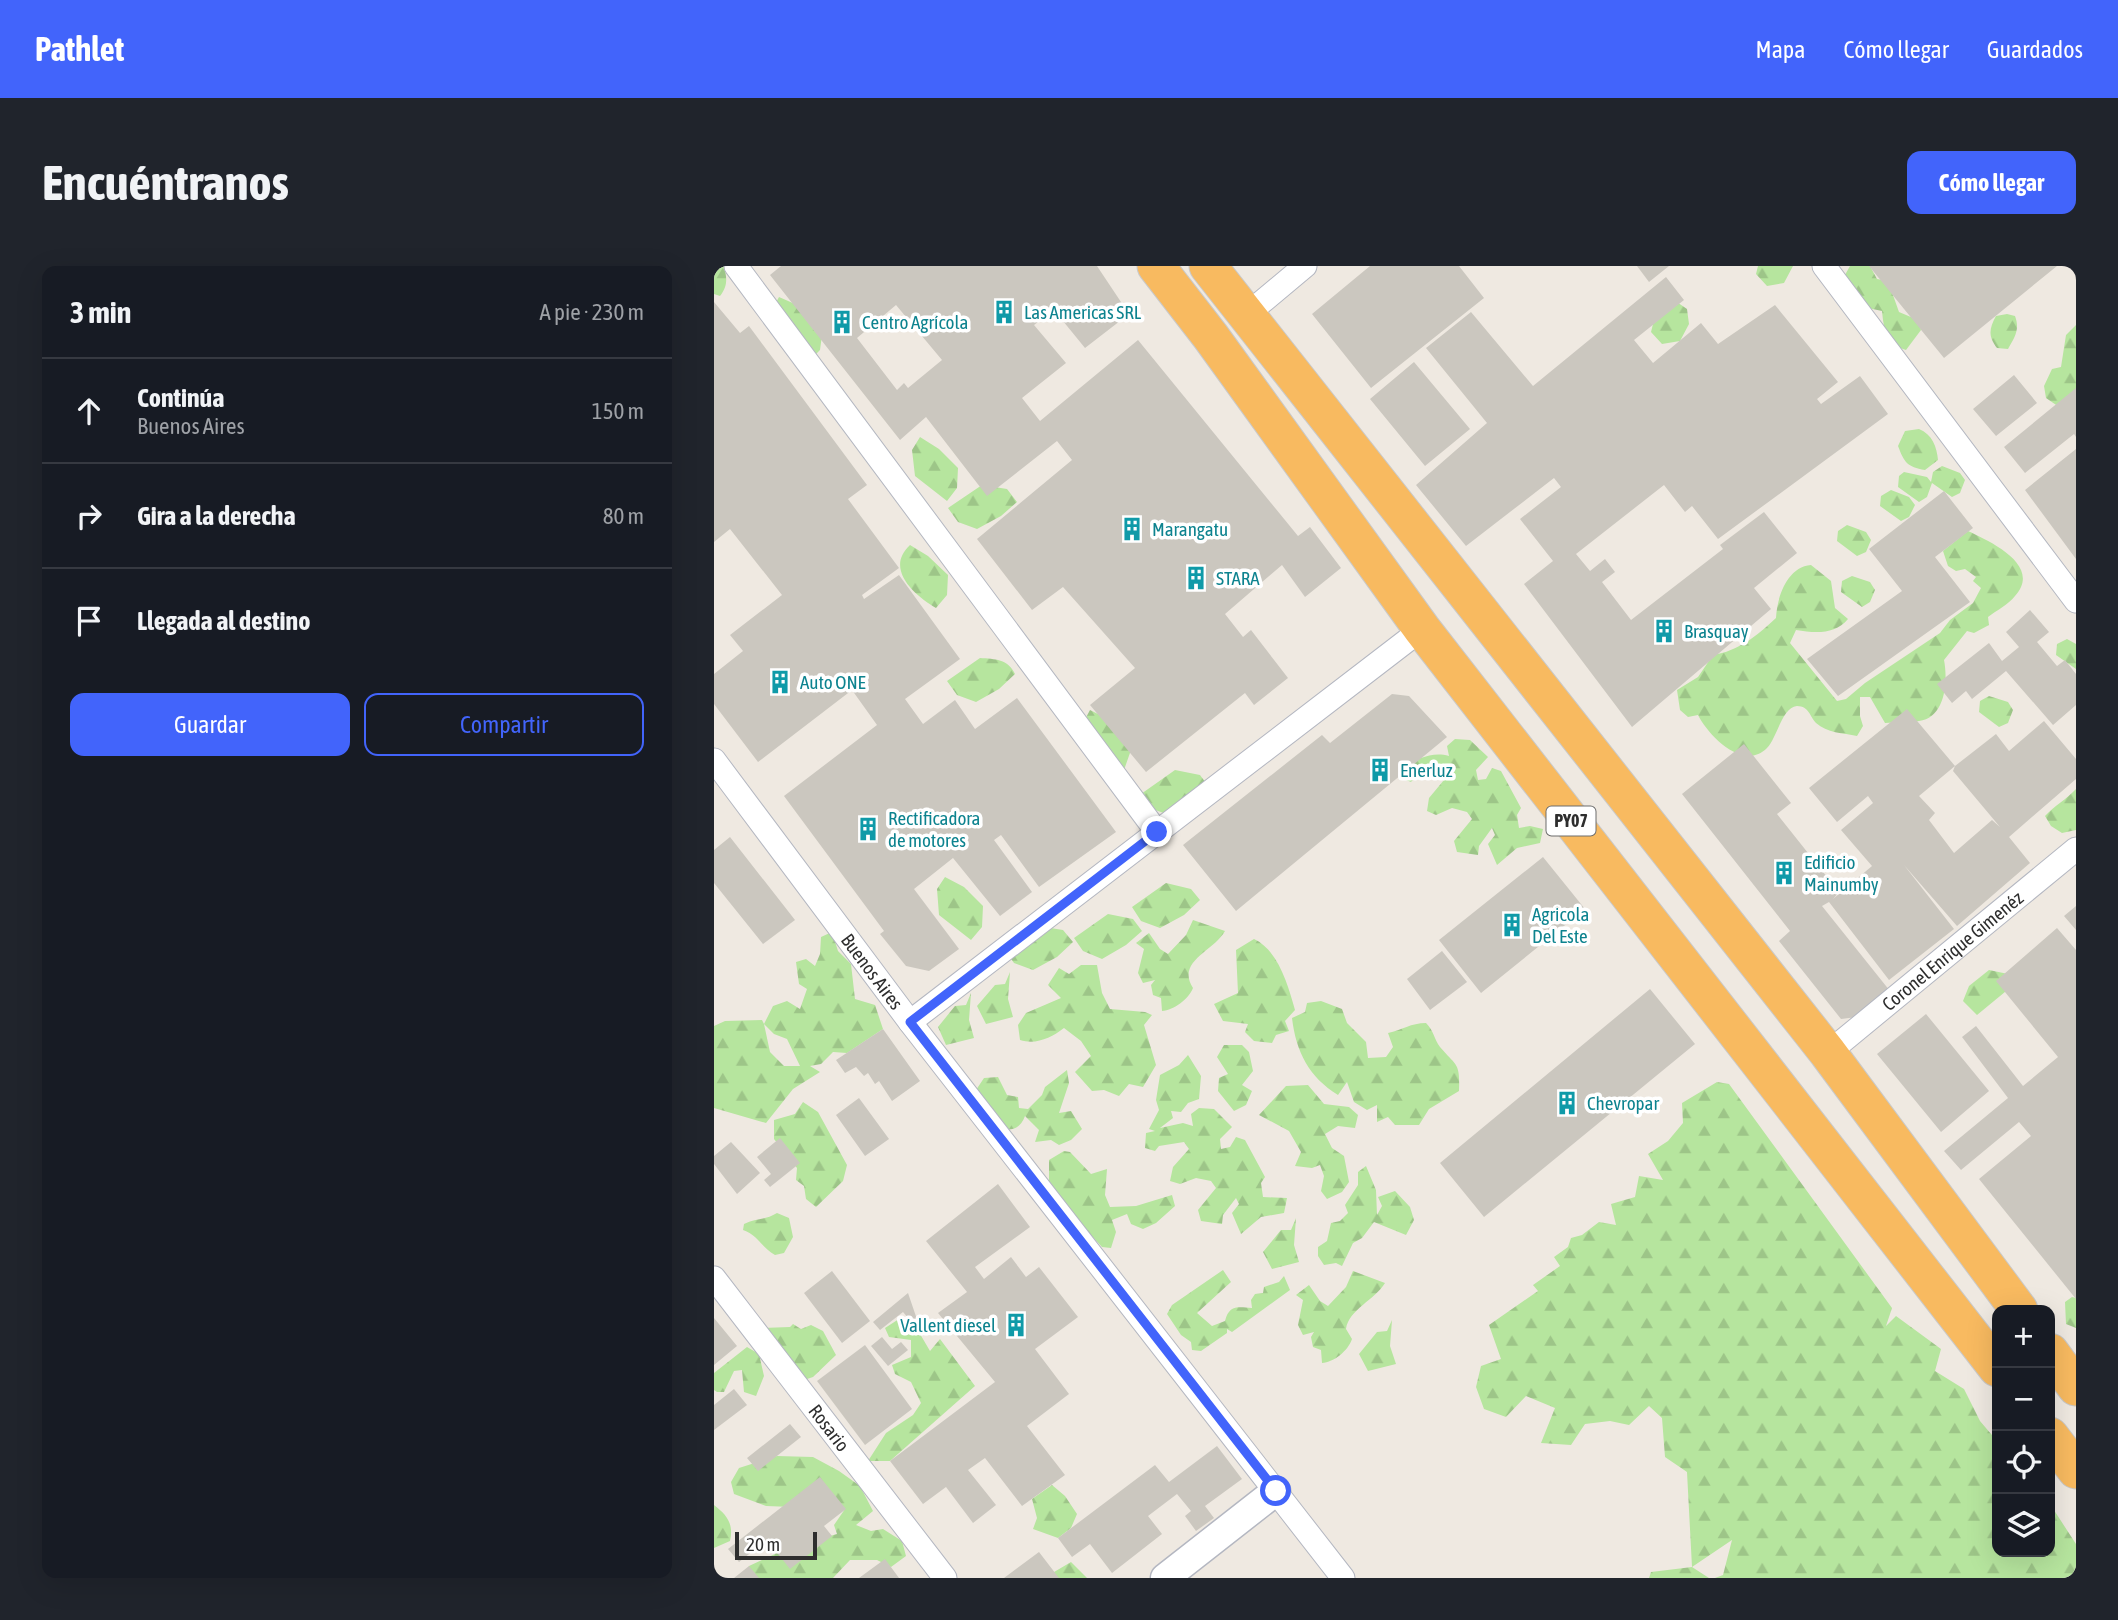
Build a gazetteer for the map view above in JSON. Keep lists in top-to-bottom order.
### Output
{
  "streets": {
    "highway": ["PY07"],
    "street": ["Coronel Enrique Gimenéz", "Buenos Aires", "Rosario"]
  },
  "places": {
    "building": [
      "Las Americas SRL",
      "Centro Agrícola",
      "Marangatu",
      "STARA",
      "Brasquay",
      "Auto ONE",
      "Enerluz",
      "Rectificadora de motores",
      "Edificio Mainumby",
      "Agricola Del Este",
      "Chevropar",
      "Vallent diesel"
    ]
  },
  "scale_bar": "20 m",
  "page": {
    "header": "Pathlet",
    "nav": ["Mapa", "Cómo llegar", "Guardados"],
    "buttons": [
      "Cómo llegar",
      ["Guardar", "Compartir"]
    ],
    "title": "Encuéntranos",
    "heading": ["3 min", "A pie · 230 m"],
    "list": [
      ["Continúa", "Buenos Aires", "150 m"],
      ["Gira a la derecha", "80 m"],
      "Llegada al destino"
    ],
    "map_buttons": ["+", "−"],
    "scale": "20 m"
  }
}
